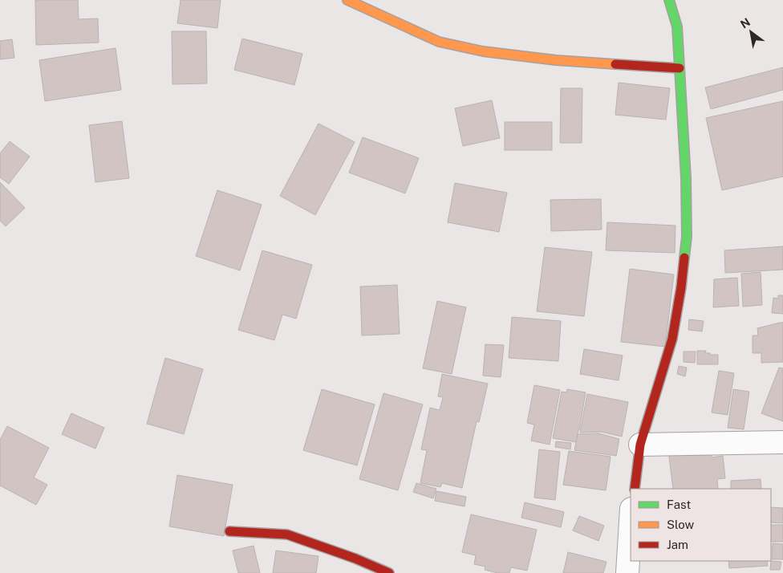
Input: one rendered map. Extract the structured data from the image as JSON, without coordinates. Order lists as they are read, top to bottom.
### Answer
{
  "legend": ["Fast", "Slow", "Jam"],
  "north": "top left"
}
